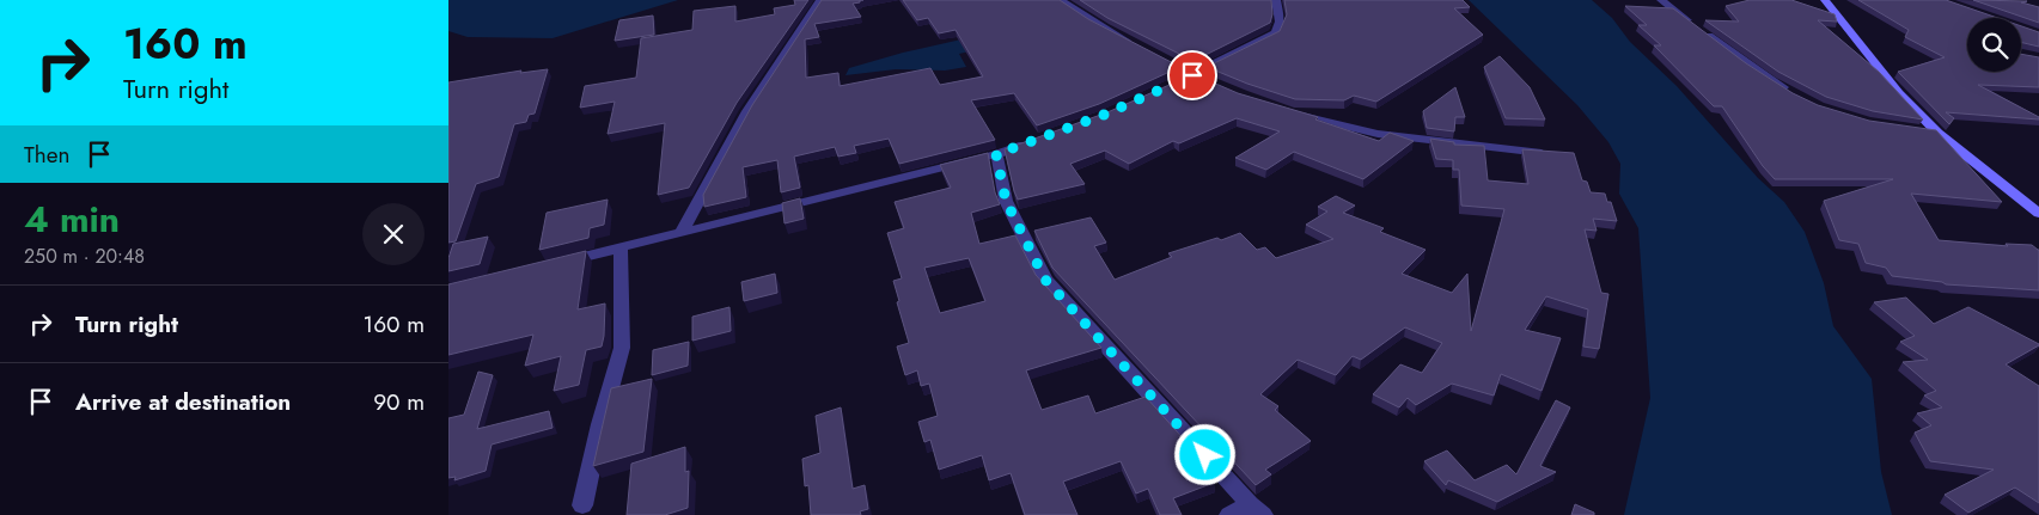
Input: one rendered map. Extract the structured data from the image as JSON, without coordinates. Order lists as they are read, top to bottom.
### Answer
{
  "page": {
    "turn": ["160 m", "Turn right"],
    "then": "Then",
    "heading": ["4 min", "250 m · 20:48"],
    "list": [
      {
        "name": "Turn right",
        "value": "160 m"
      },
      {
        "name": "Arrive at destination",
        "value": "90 m"
      }
    ]
  }
}
